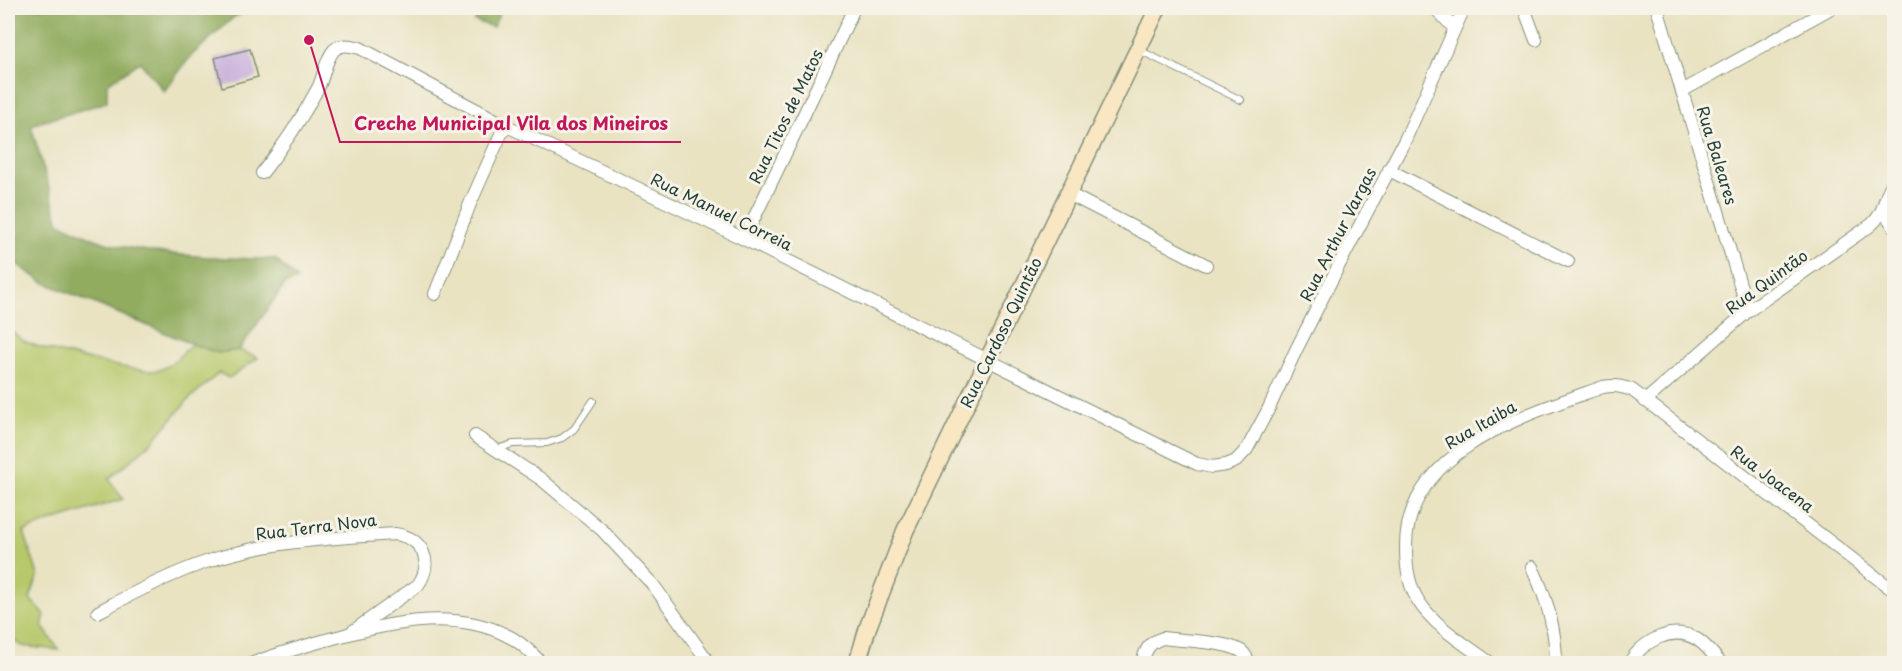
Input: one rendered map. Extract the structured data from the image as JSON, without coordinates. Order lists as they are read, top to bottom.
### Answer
{
  "streets": {
    "street": [
      "Rua Titos de Matos",
      "Rua Baleares",
      "Rua Manuel Correia",
      "Rua Arthur Vargas",
      "Rua Quintão",
      "Rua Cardoso Quintão",
      "Rua Itaiba",
      "Rua Joacena",
      "Rua Terra Nova"
    ]
  },
  "crossings": [
    ["Rua Titos de Matos", "Rua Manuel Correia"],
    ["Rua Baleares", "Rua Quintão"],
    ["Rua Manuel Correia", "Rua Arthur Vargas"],
    ["Rua Manuel Correia", "Rua Cardoso Quintão"],
    ["Rua Quintão", "Rua Joacena"],
    ["Rua Itaiba", "Rua Joacena"]
  ],
  "places": ["Creche Municipal Vila dos Mineiros"]
}
